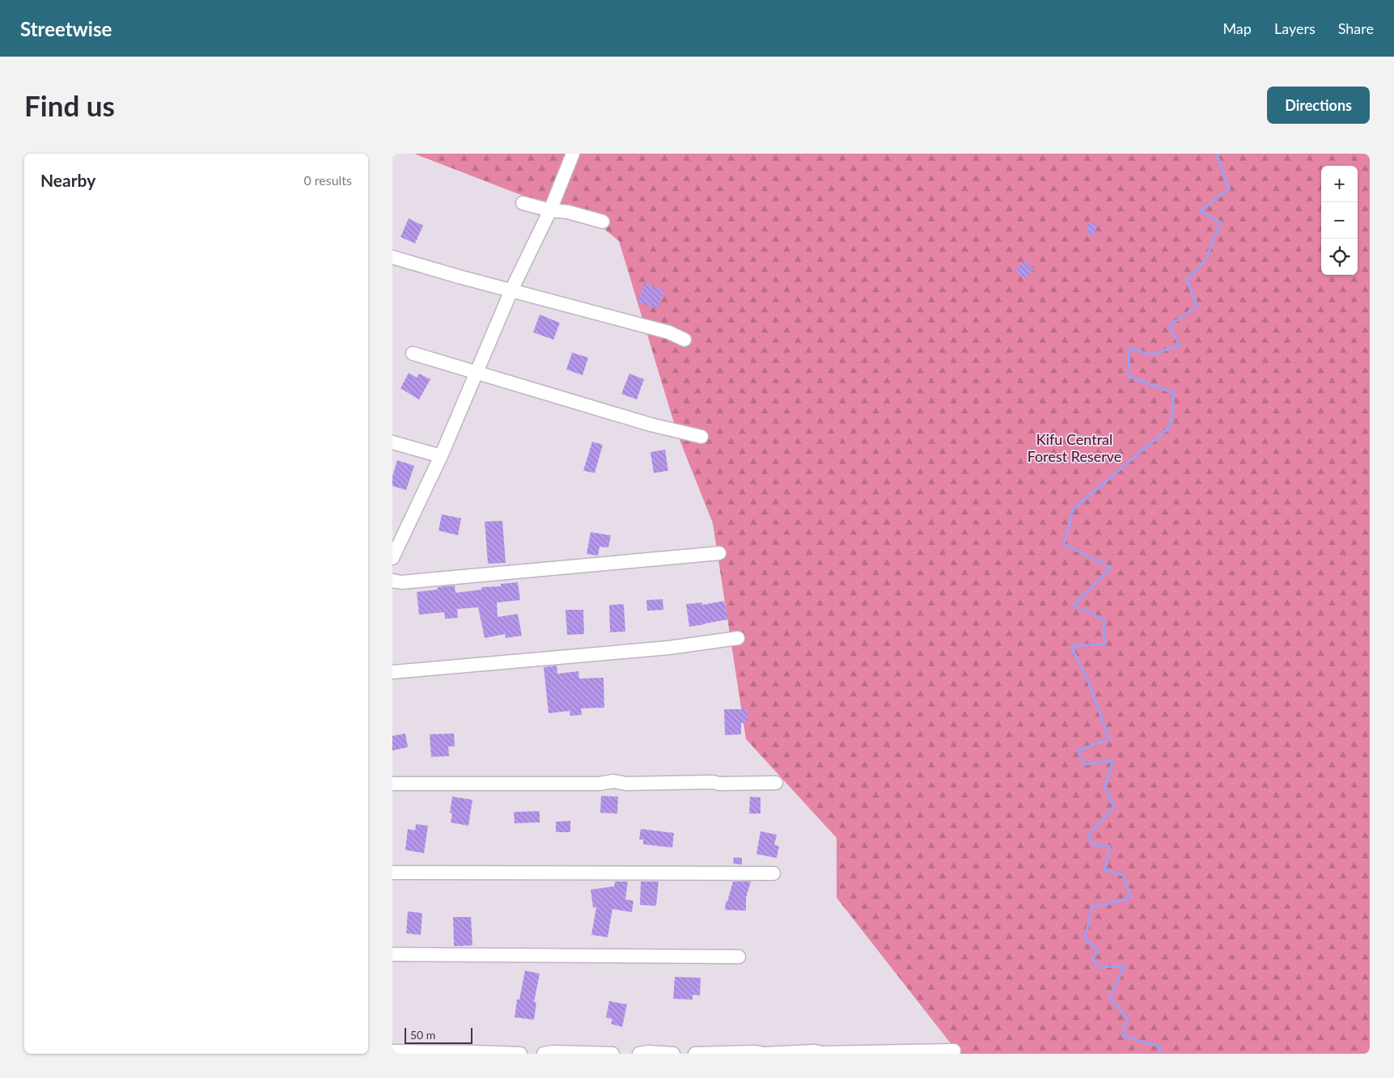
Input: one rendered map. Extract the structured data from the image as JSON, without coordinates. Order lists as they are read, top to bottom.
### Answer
{
  "parks": ["Kifu Central Forest Reserve"],
  "scale_bar": "50 m",
  "page": {
    "header": "Streetwise",
    "nav": ["Map", "Layers", "Share"],
    "buttons": "Directions",
    "title": "Find us",
    "heading": ["Nearby", "0 results"],
    "map_buttons": ["+", "−"],
    "scale": "50 m"
  }
}
